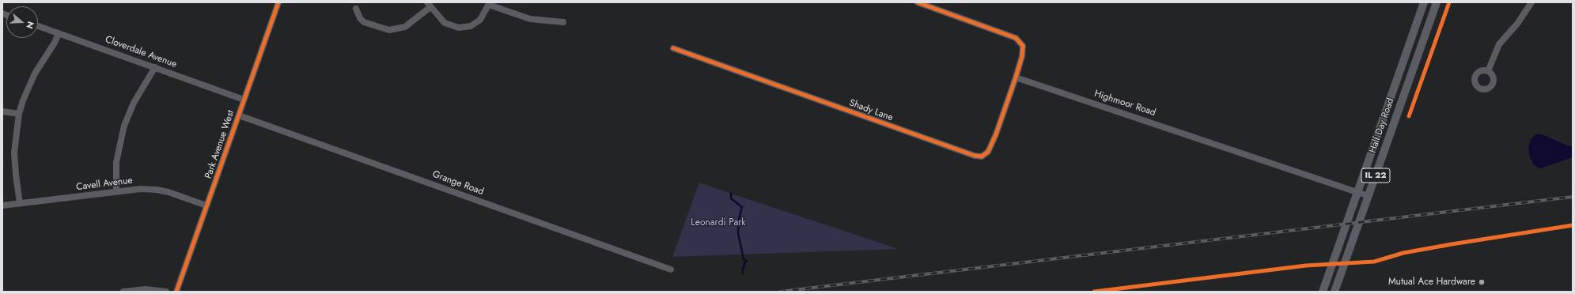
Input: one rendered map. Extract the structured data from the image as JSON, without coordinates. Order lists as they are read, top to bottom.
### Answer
{
  "streets": {
    "main road": ["Half Day Road", "IL 22"],
    "street": [
      "Cloverdale Avenue",
      "Highmoor Road",
      "Shady Lane",
      "Park Avenue West",
      "Grange Road",
      "Cavell Avenue"
    ]
  },
  "crossings": [
    ["Cloverdale Avenue", "Park Avenue West"],
    ["Highmoor Road", "Shady Lane"],
    ["Highmoor Road", "Half Day Road"],
    ["Park Avenue West", "Grange Road"],
    ["Park Avenue West", "Cavell Avenue"]
  ],
  "parks": ["Leonardi Park"],
  "places": ["Mutual Ace Hardware"],
  "north": "right"
}
